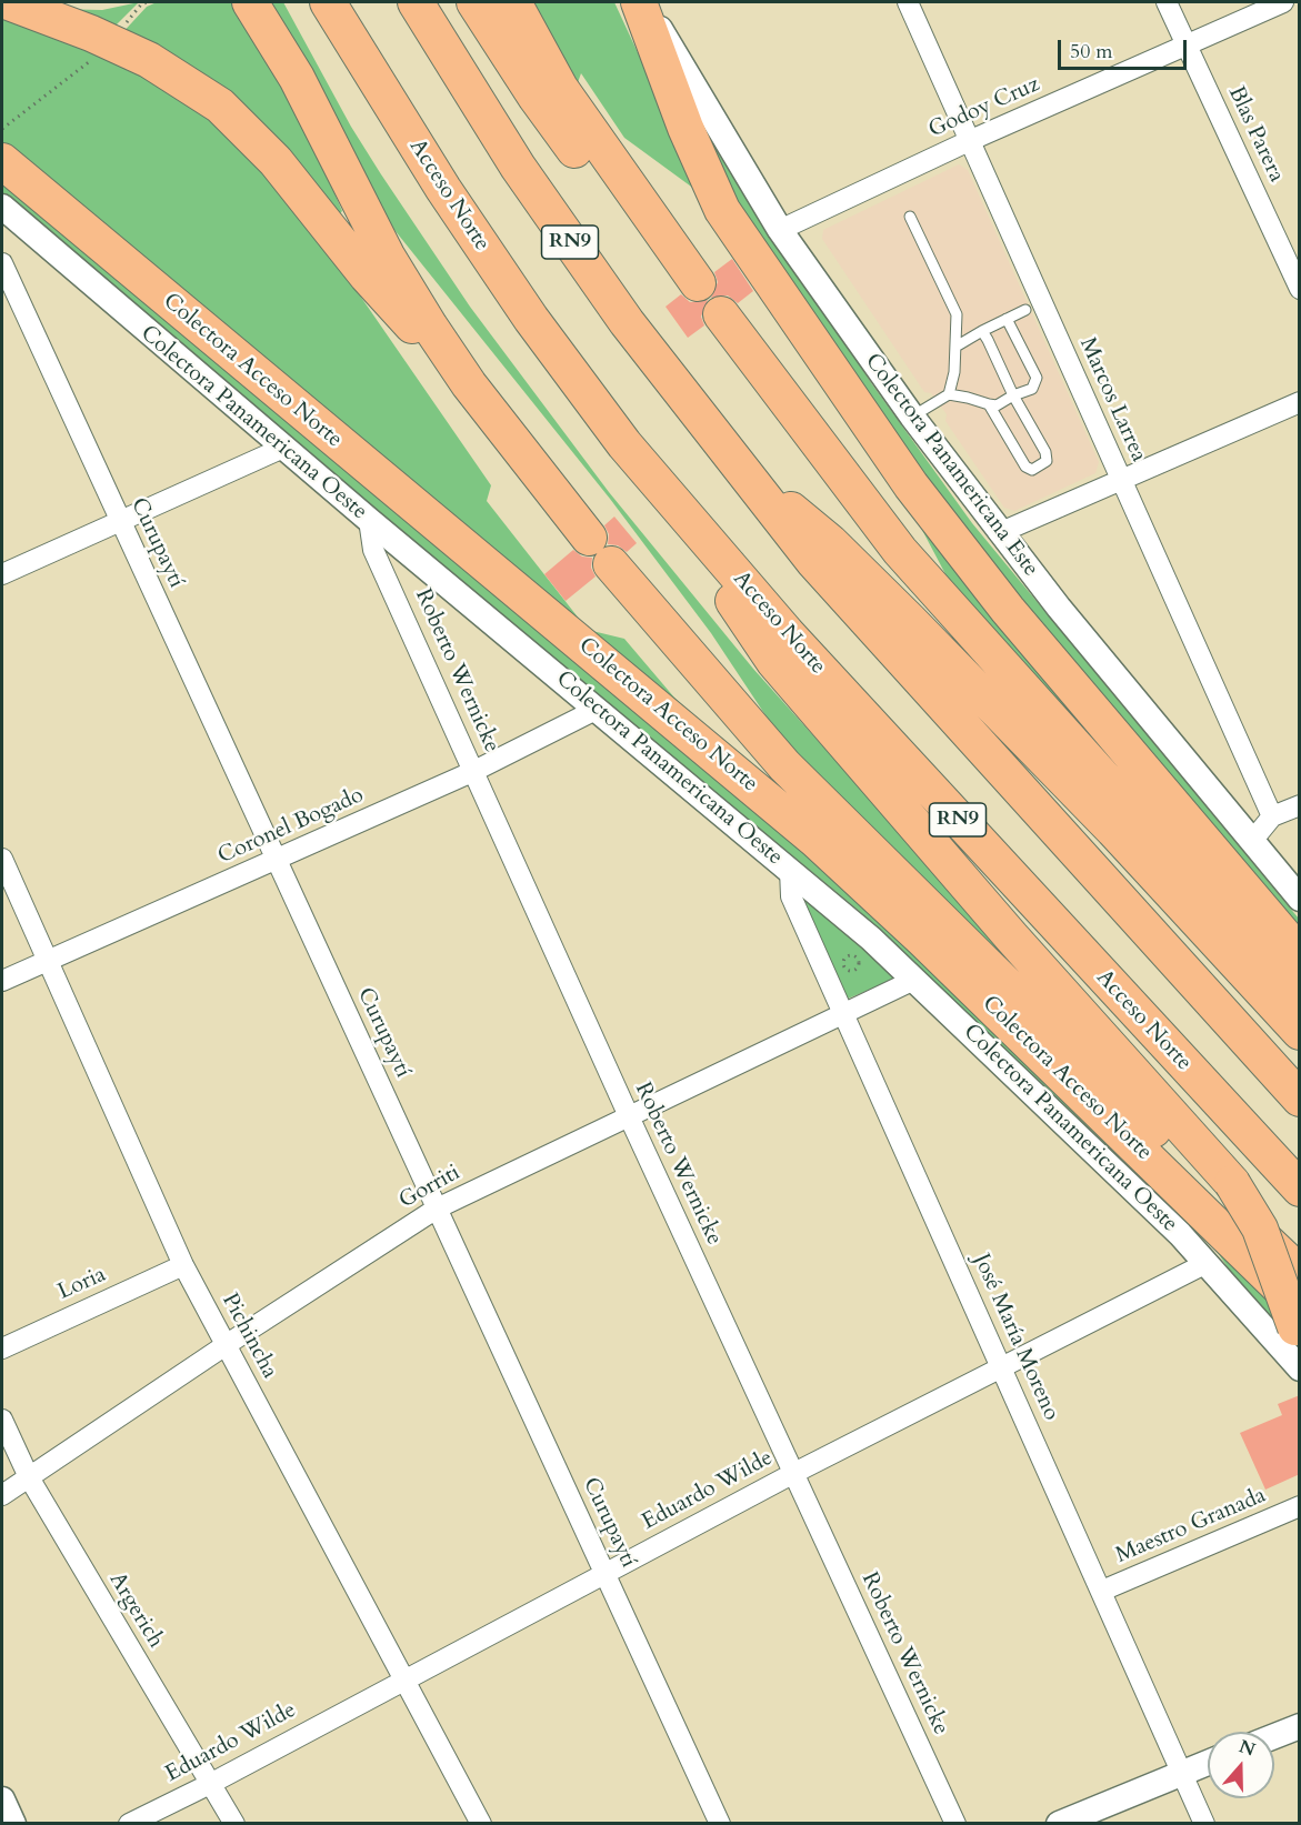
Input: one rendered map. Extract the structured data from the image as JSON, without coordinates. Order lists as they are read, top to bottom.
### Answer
{
  "streets": {
    "highway": ["Acceso Norte", "RN9", "Colectora Acceso Norte"],
    "street": [
      "Godoy Cruz",
      "Blas Parera",
      "Marcos Larrea",
      "Colectora Panamericana Oeste",
      "Colectora Panamericana Este",
      "Curupaytí",
      "Roberto Wernicke",
      "Coronel Bogado",
      "Gorriti",
      "Loria",
      "Pichincha",
      "José María Moreno",
      "Eduardo Wilde",
      "Maestro Granada",
      "Argerich"
    ]
  },
  "crossings": [
    ["Godoy Cruz", "Blas Parera"],
    ["Godoy Cruz", "Marcos Larrea"],
    ["Godoy Cruz", "Colectora Panamericana Este"],
    ["Colectora Panamericana Oeste", "Roberto Wernicke"],
    ["Colectora Panamericana Oeste", "Coronel Bogado"],
    ["Colectora Panamericana Oeste", "Gorriti"],
    ["Colectora Panamericana Oeste", "José María Moreno"],
    ["Colectora Panamericana Oeste", "Eduardo Wilde"],
    ["Curupaytí", "Coronel Bogado"],
    ["Curupaytí", "Gorriti"],
    ["Curupaytí", "Eduardo Wilde"],
    ["Roberto Wernicke", "Coronel Bogado"],
    ["Roberto Wernicke", "Gorriti"],
    ["Roberto Wernicke", "Eduardo Wilde"],
    ["Coronel Bogado", "Pichincha"],
    ["Gorriti", "Pichincha"],
    ["Gorriti", "José María Moreno"],
    ["Gorriti", "Argerich"],
    ["Loria", "Pichincha"],
    ["Pichincha", "Eduardo Wilde"],
    ["José María Moreno", "Eduardo Wilde"],
    ["José María Moreno", "Maestro Granada"],
    ["Eduardo Wilde", "Argerich"]
  ],
  "scale_bar": "50 m",
  "north": "top"
}
